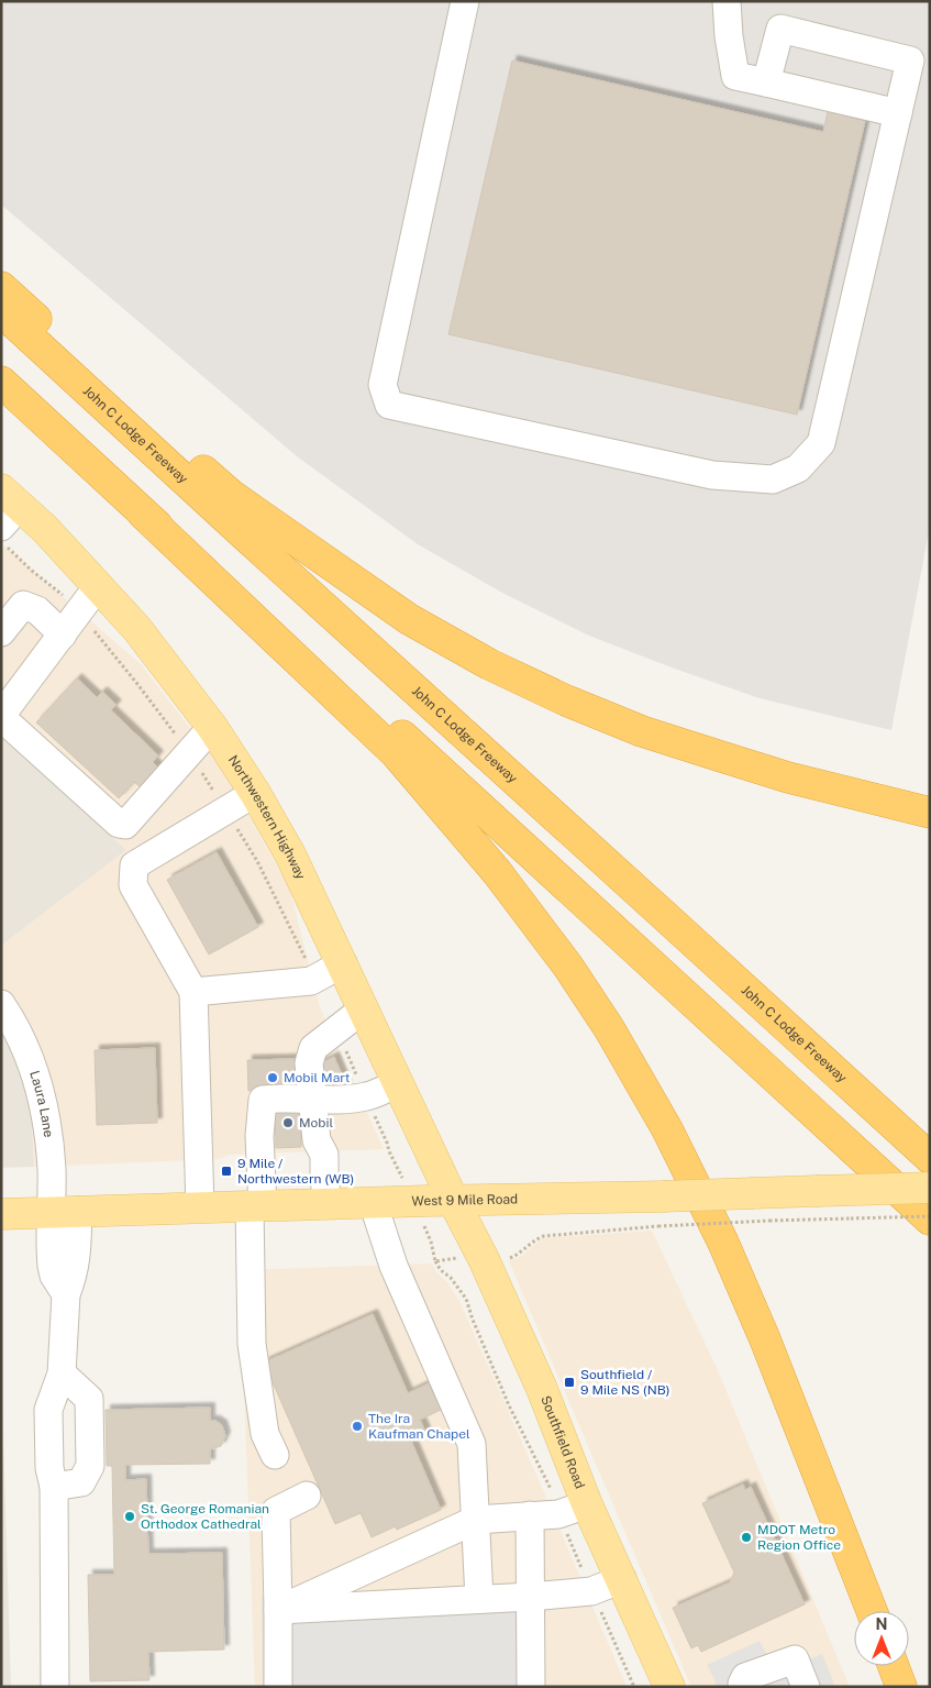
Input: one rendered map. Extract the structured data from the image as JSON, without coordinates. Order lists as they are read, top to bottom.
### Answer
{
  "streets": {
    "highway": ["John C Lodge Freeway"],
    "main road": ["Northwestern Highway", "West 9 Mile Road", "Southfield Road"],
    "street": ["Laura Lane"]
  },
  "crossings": [
    ["Northwestern Highway", "West 9 Mile Road"],
    ["Northwestern Highway", "Southfield Road"],
    ["Laura Lane", "West 9 Mile Road"],
    ["West 9 Mile Road", "Southfield Road"]
  ],
  "places": {
    "other": [
      "Mobil Mart",
      "Mobil",
      "The Ira Kaufman Chapel",
      "St. George Romanian Orthodox Cathedral",
      "MDOT Metro Region Office"
    ],
    "transit": ["9 Mile / Northwestern (WB)", "Southfield / 9 Mile NS (NB)"]
  },
  "north": "top"
}
